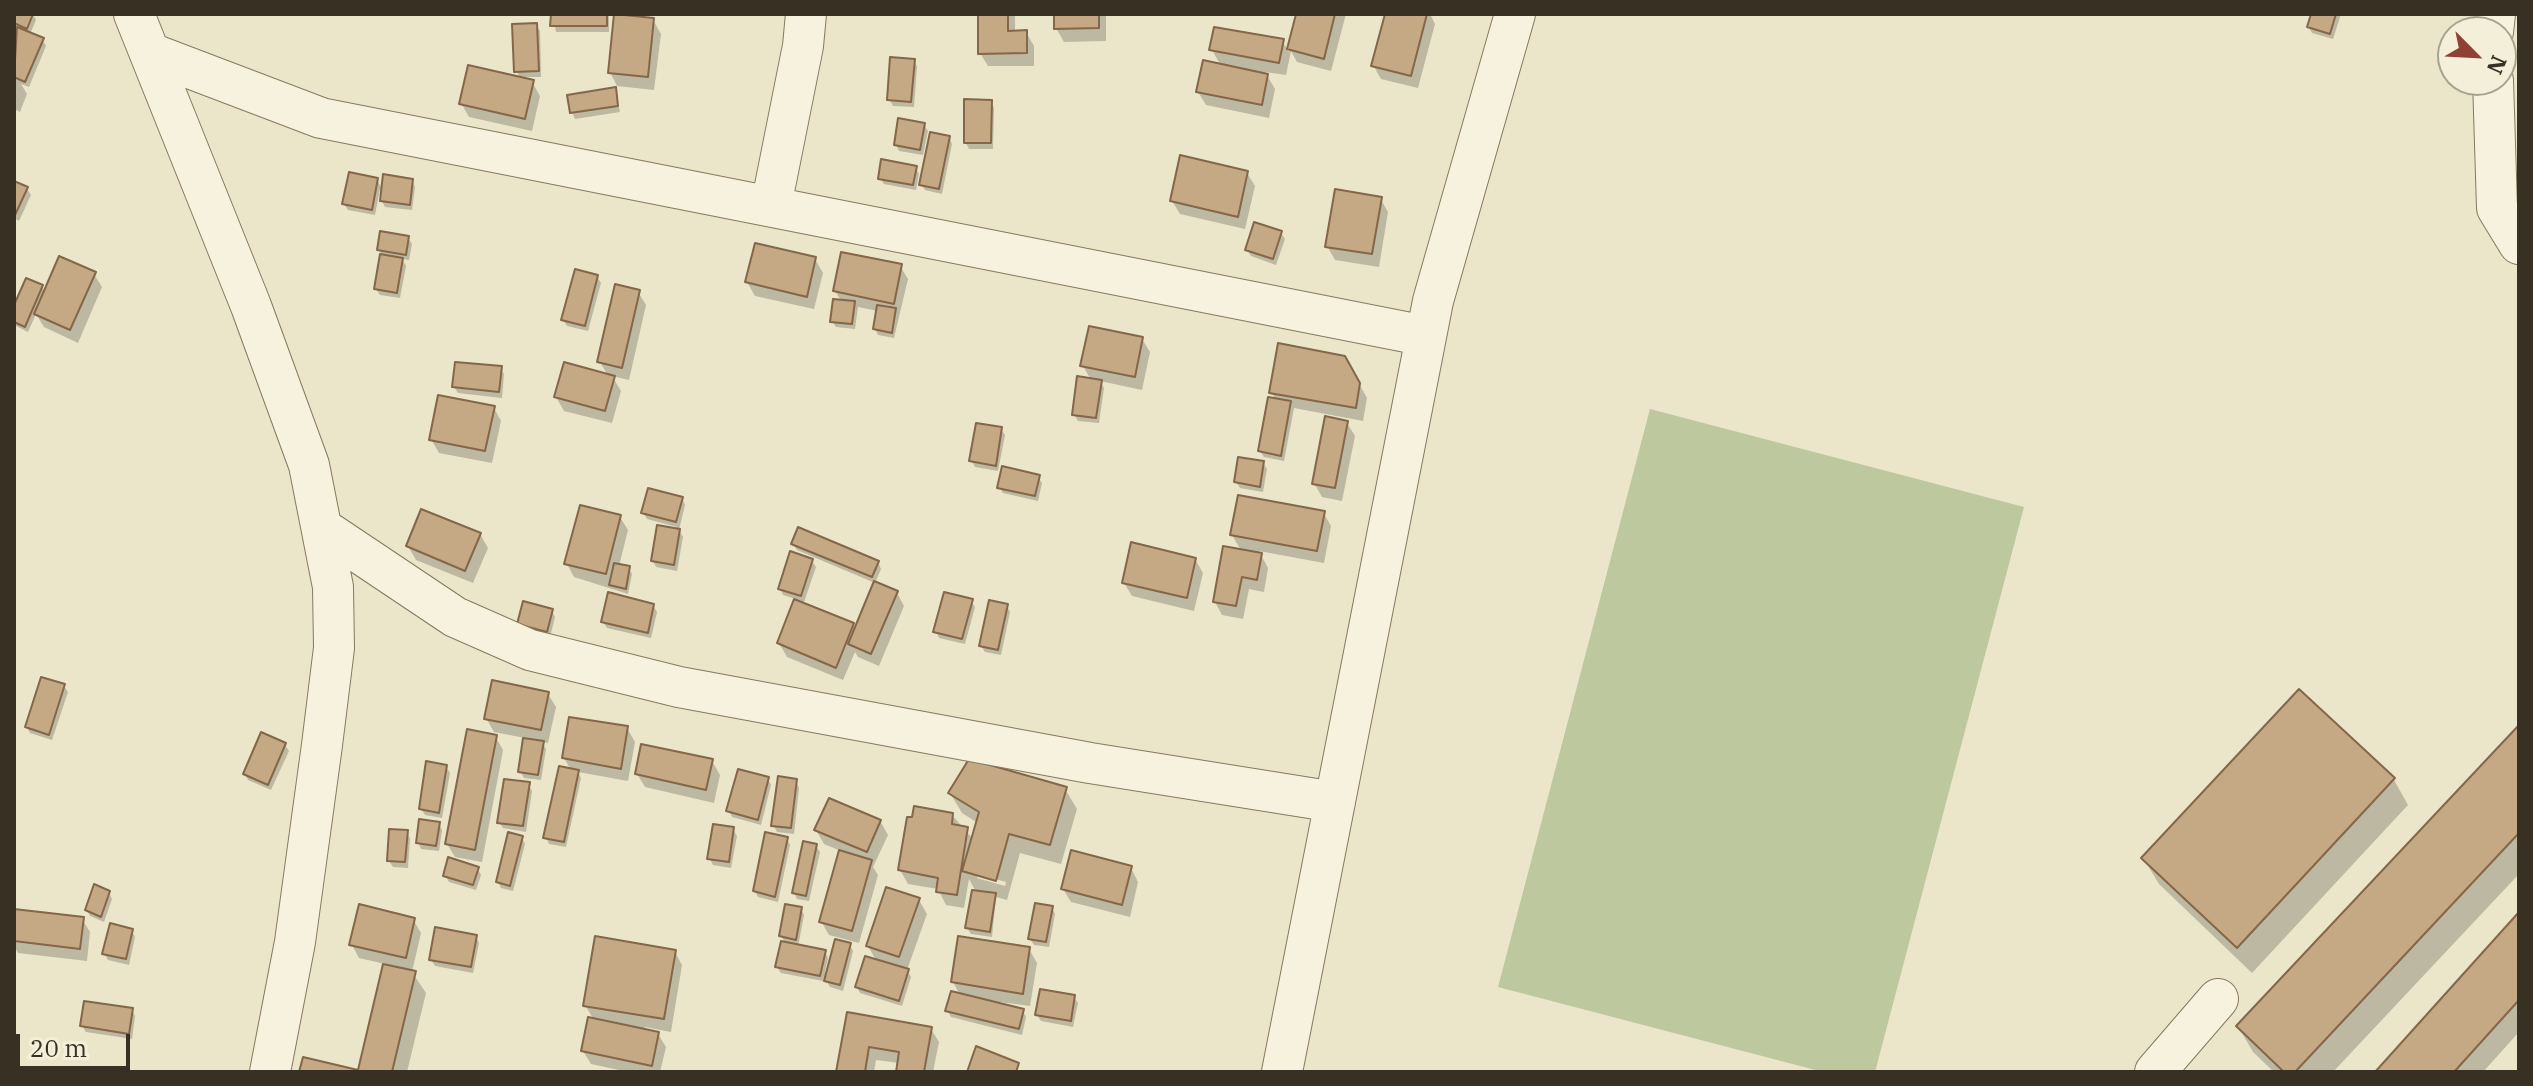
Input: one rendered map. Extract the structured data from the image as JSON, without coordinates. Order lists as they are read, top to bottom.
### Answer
{
  "scale_bar": "20 m",
  "north": "bottom right"
}
